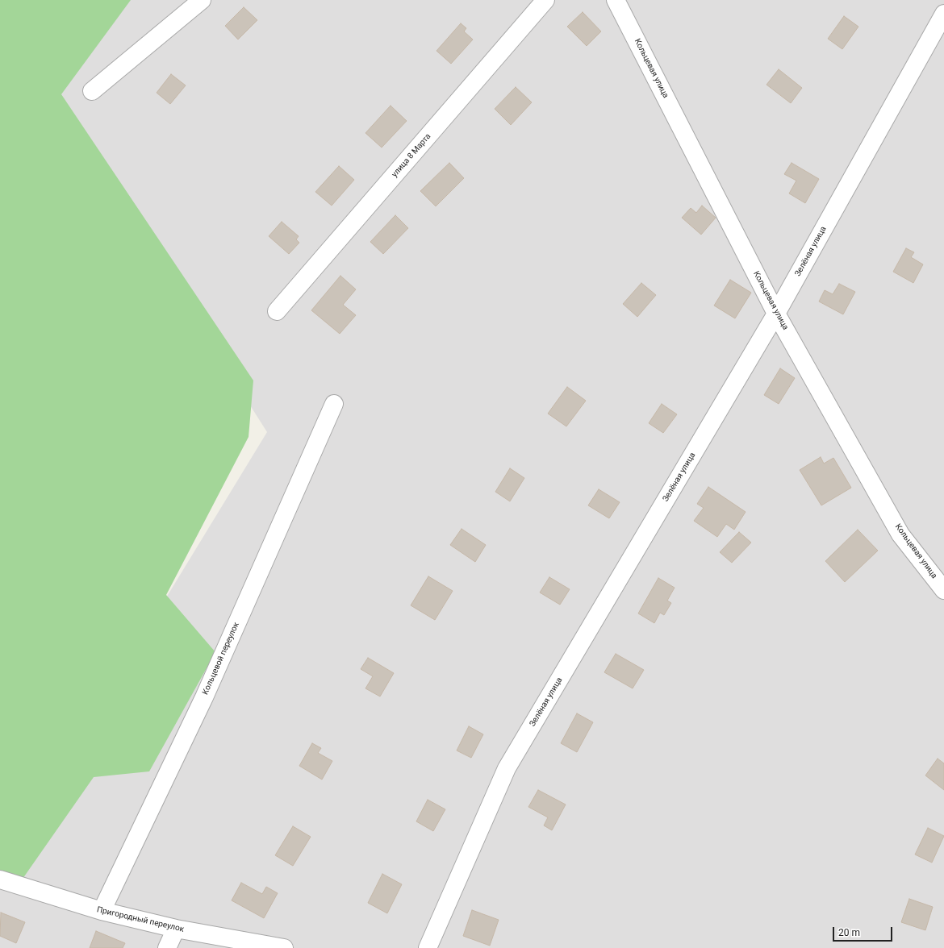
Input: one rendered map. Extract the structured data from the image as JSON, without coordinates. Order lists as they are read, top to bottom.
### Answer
{
  "streets": {
    "street": [
      "Кольцевая улица",
      "улица 8 Марта",
      "Зелёная улица",
      "Кольцевой переулок",
      "Пригородный переулок"
    ]
  },
  "crossings": [
    ["Кольцевая улица", "Зелёная улица"],
    ["Кольцевой переулок", "Пригородный переулок"]
  ],
  "scale_bar": "20 m"
}
